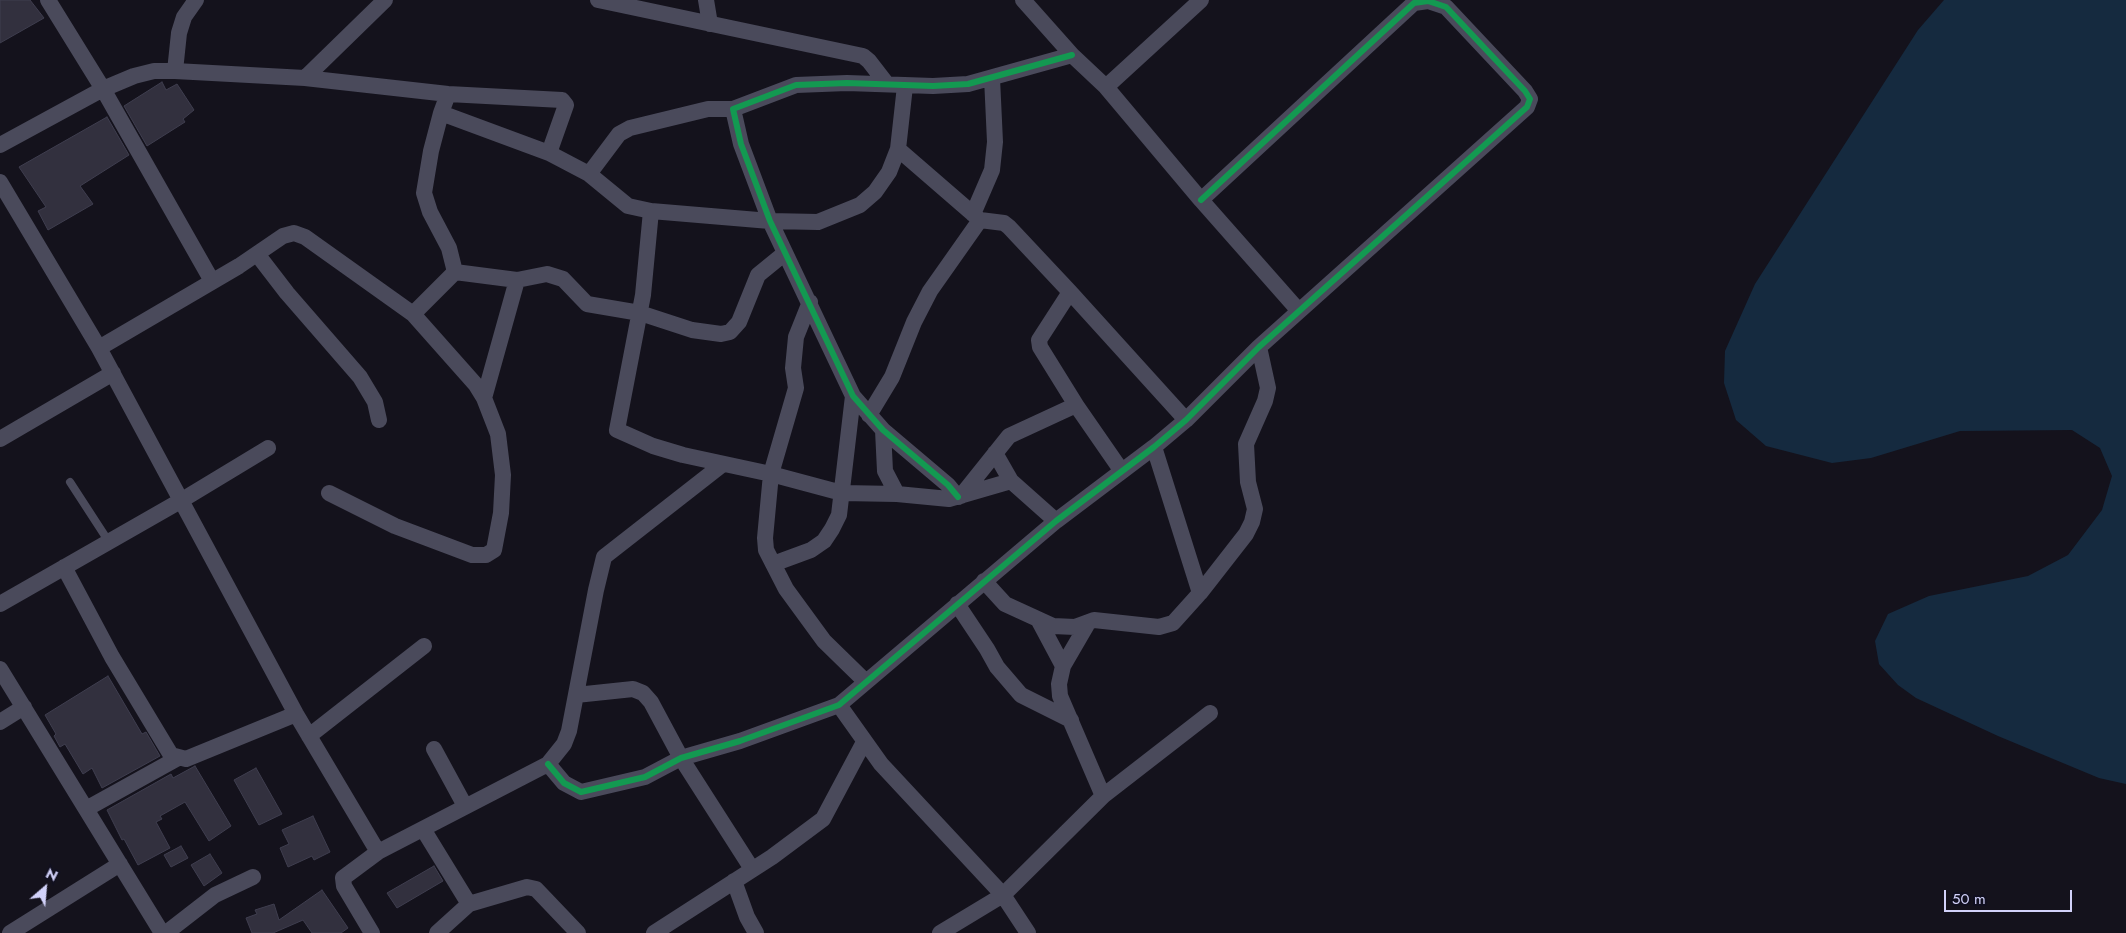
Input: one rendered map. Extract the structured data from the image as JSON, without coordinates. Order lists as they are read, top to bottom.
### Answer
{
  "scale_bar": "50 m",
  "north": "top right"
}
